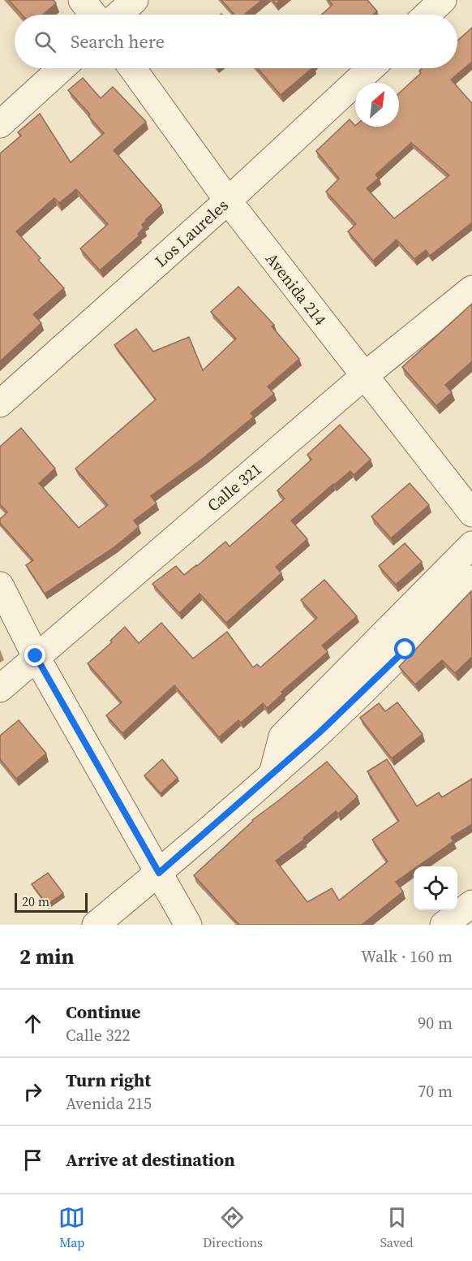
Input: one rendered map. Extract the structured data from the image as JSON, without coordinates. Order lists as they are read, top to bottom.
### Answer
{
  "streets": {
    "street": ["Los Laureles", "Avenida 214", "Calle 321"]
  },
  "crossings": [
    ["Los Laureles", "Avenida 214"],
    ["Avenida 214", "Calle 321"]
  ],
  "scale_bar": "20 m",
  "north": "top right",
  "page": {
    "search": "Search here",
    "scale": "20 m",
    "heading": ["2 min", "Walk · 160 m"],
    "list": [
      ["Continue", "Calle 322", "90 m"],
      ["Turn right", "Avenida 215", "70 m"],
      "Arrive at destination"
    ],
    "nav": ["Map", "Directions", "Saved"]
  }
}
